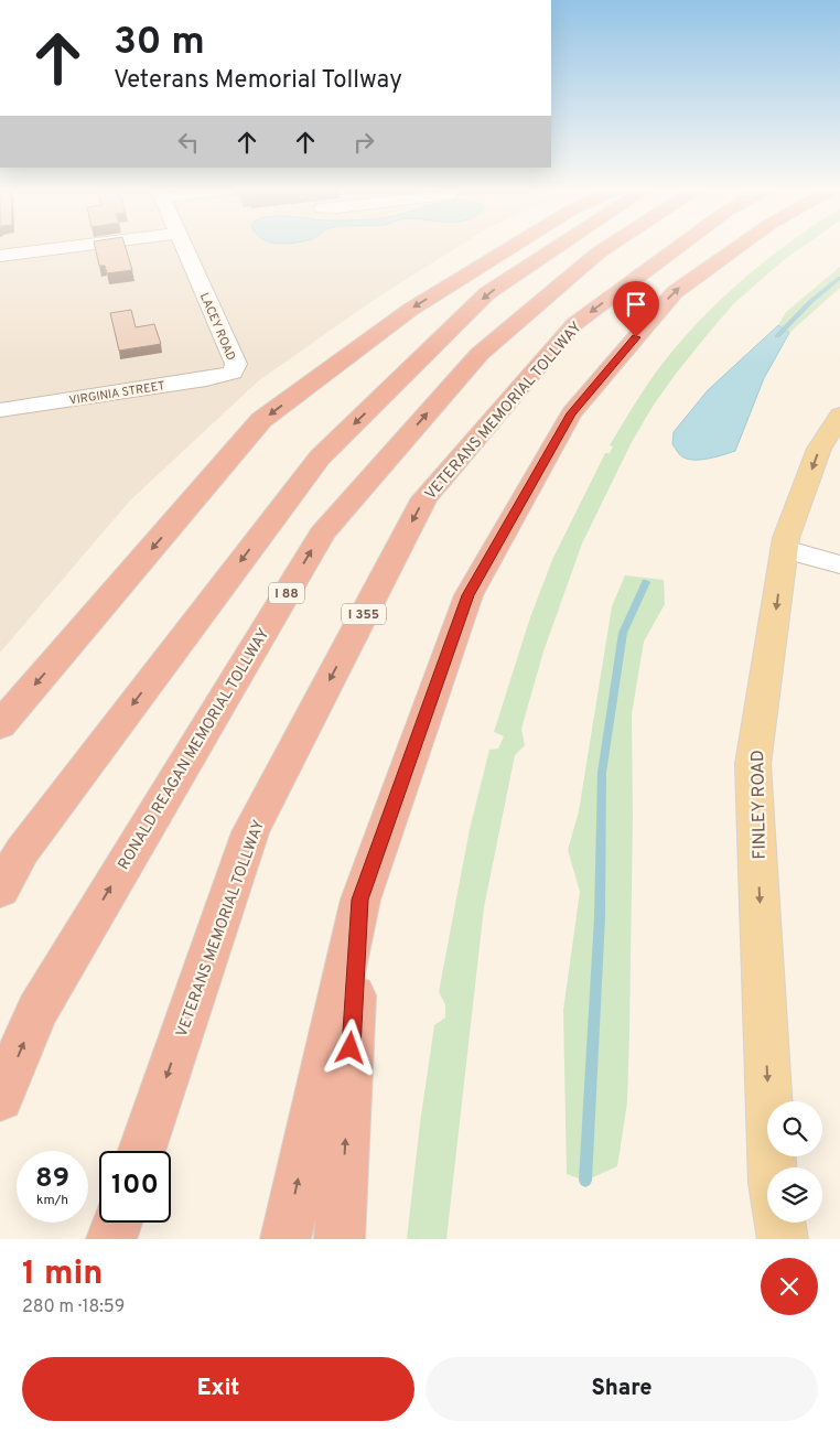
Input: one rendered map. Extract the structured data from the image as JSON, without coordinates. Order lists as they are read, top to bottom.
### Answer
{
  "streets": {
    "highway": [
      "VETERANS MEMORIAL TOLLWAY",
      "I 88",
      "I 355",
      "RONALD REAGAN MEMORIAL TOLLWAY"
    ],
    "main road": ["FINLEY ROAD"],
    "street": ["LACEY ROAD", "VIRGINIA STREET"]
  },
  "crossings": [
    ["LACEY ROAD", "VIRGINIA STREET"]
  ],
  "one_way": ["FINLEY ROAD"],
  "page": {
    "turn": ["30 m", "Veterans Memorial Tollway"],
    "speed": "89 km/h",
    "limit": "100",
    "heading": ["1 min", "280 m · 18:59"],
    "buttons": ["Exit", "Share"]
  }
}
